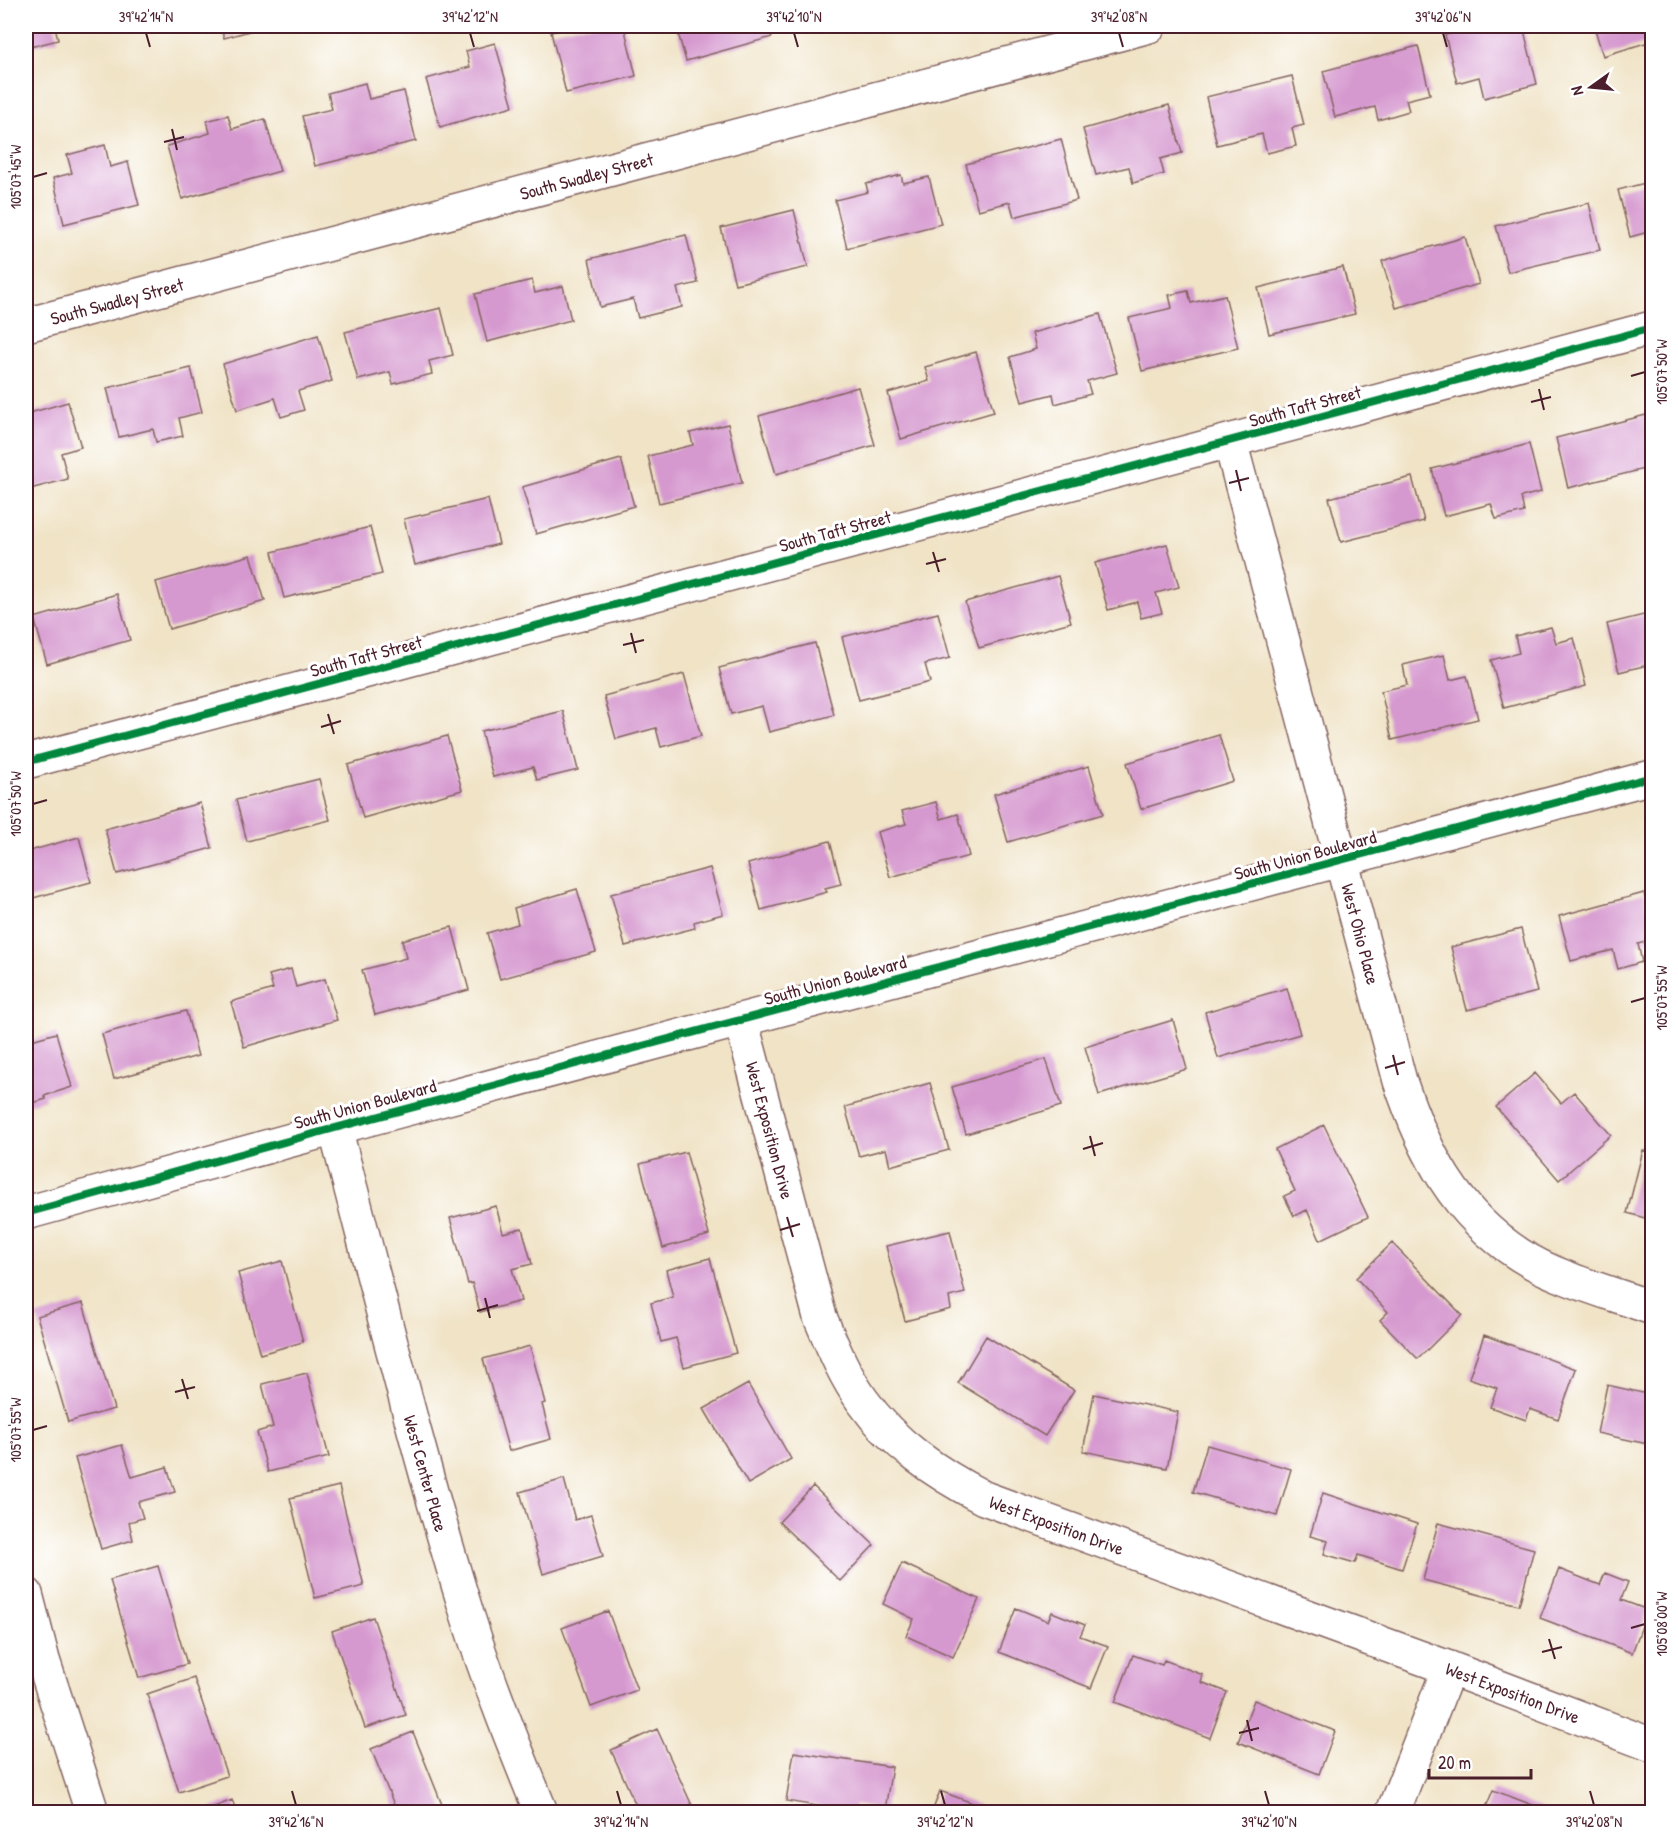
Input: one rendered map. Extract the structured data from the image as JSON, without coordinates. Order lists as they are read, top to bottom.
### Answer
{
  "streets": {
    "street": [
      "South Swadley Street",
      "South Taft Street",
      "South Union Boulevard",
      "West Ohio Place",
      "West Exposition Drive",
      "West Center Place"
    ]
  },
  "crossings": [
    ["South Taft Street", "West Ohio Place"],
    ["South Union Boulevard", "West Ohio Place"],
    ["South Union Boulevard", "West Exposition Drive"],
    ["South Union Boulevard", "West Center Place"]
  ],
  "scale_bar": "20 m",
  "north": "left",
  "coordinates": [
    "39°42'14\"N",
    "39°42'12\"N",
    "39°42'10\"N",
    "39°42'08\"N",
    "39°42'06\"N",
    "105°07'45\"W",
    "105°07'50\"W",
    "105°07'55\"W",
    "105°08'00\"W",
    "39°42'16\"N"
  ]
}
